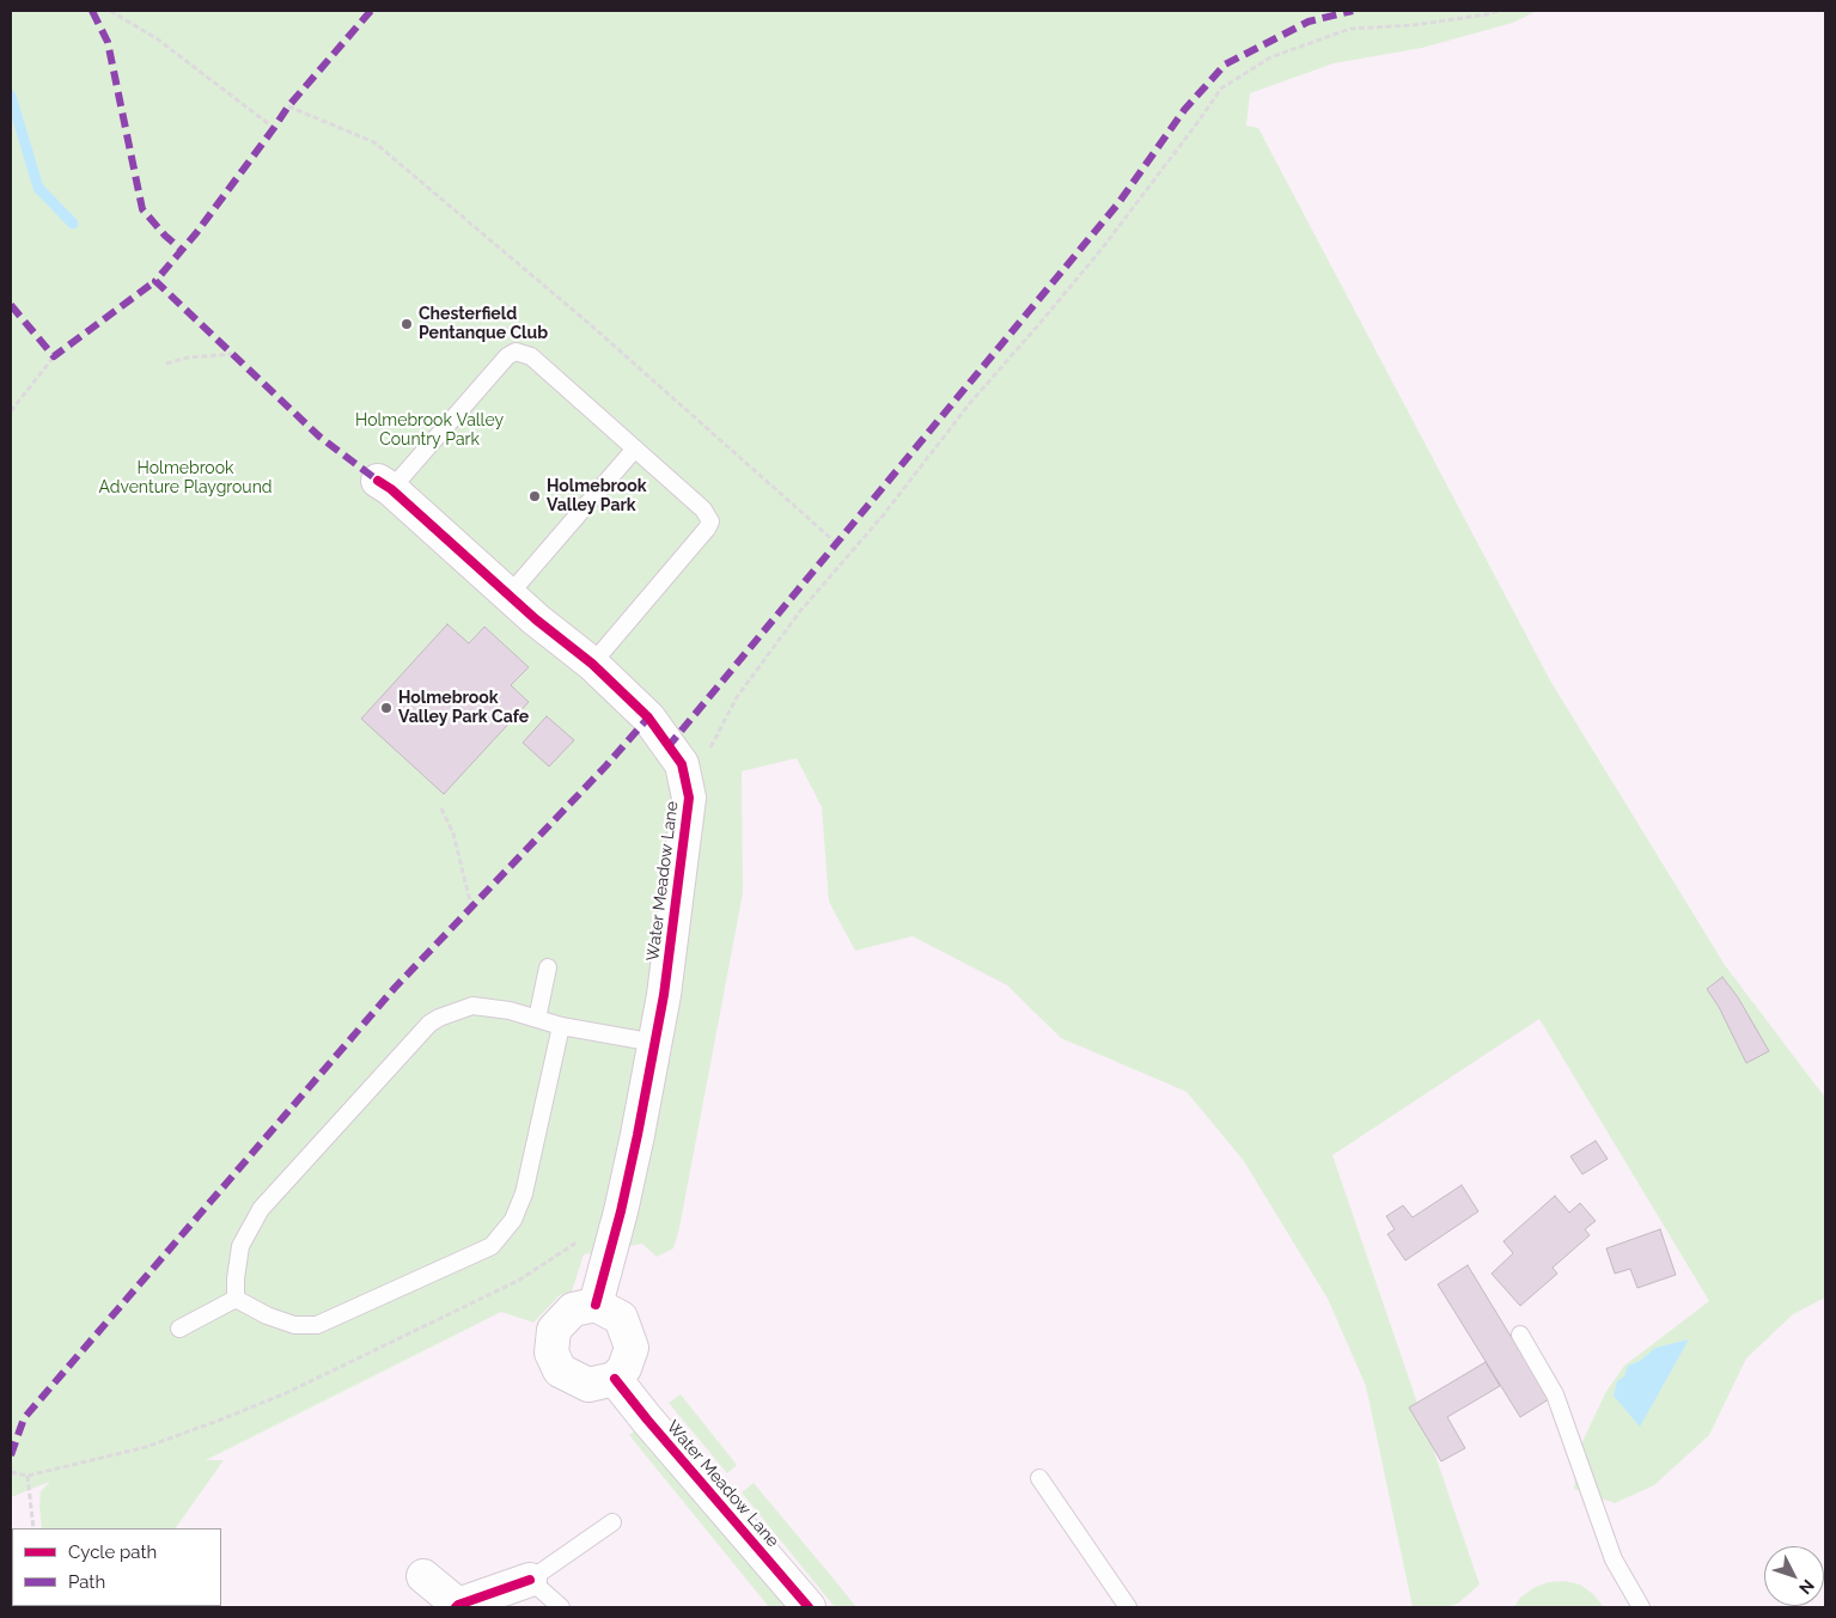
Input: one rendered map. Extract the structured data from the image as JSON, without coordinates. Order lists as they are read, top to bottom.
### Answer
{
  "streets": {
    "street": ["Water Meadow Lane"]
  },
  "parks": ["Holmebrook Valley Country Park", "Holmebrook Adventure Playground"],
  "places": ["Chesterfield Pentanque Club", "Holmebrook Valley Park", "Holmebrook Valley Park Cafe"],
  "legend": ["Cycle path", "Path"],
  "north": "bottom right"
}
